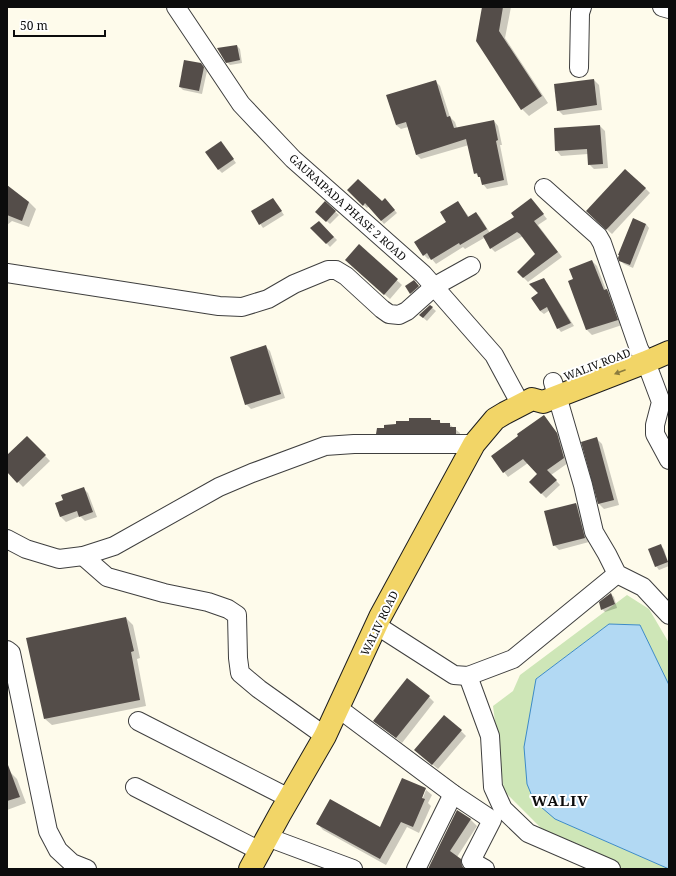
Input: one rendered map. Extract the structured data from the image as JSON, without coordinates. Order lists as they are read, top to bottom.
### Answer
{
  "streets": {
    "main road": ["WALIV ROAD"],
    "street": ["GAURAIPADA PHASE 2 ROAD"]
  },
  "crossings": [
    ["GAURAIPADA PHASE 2 ROAD", "WALIV ROAD"]
  ],
  "districts": ["WALIV"],
  "scale_bar": "50 m"
}
